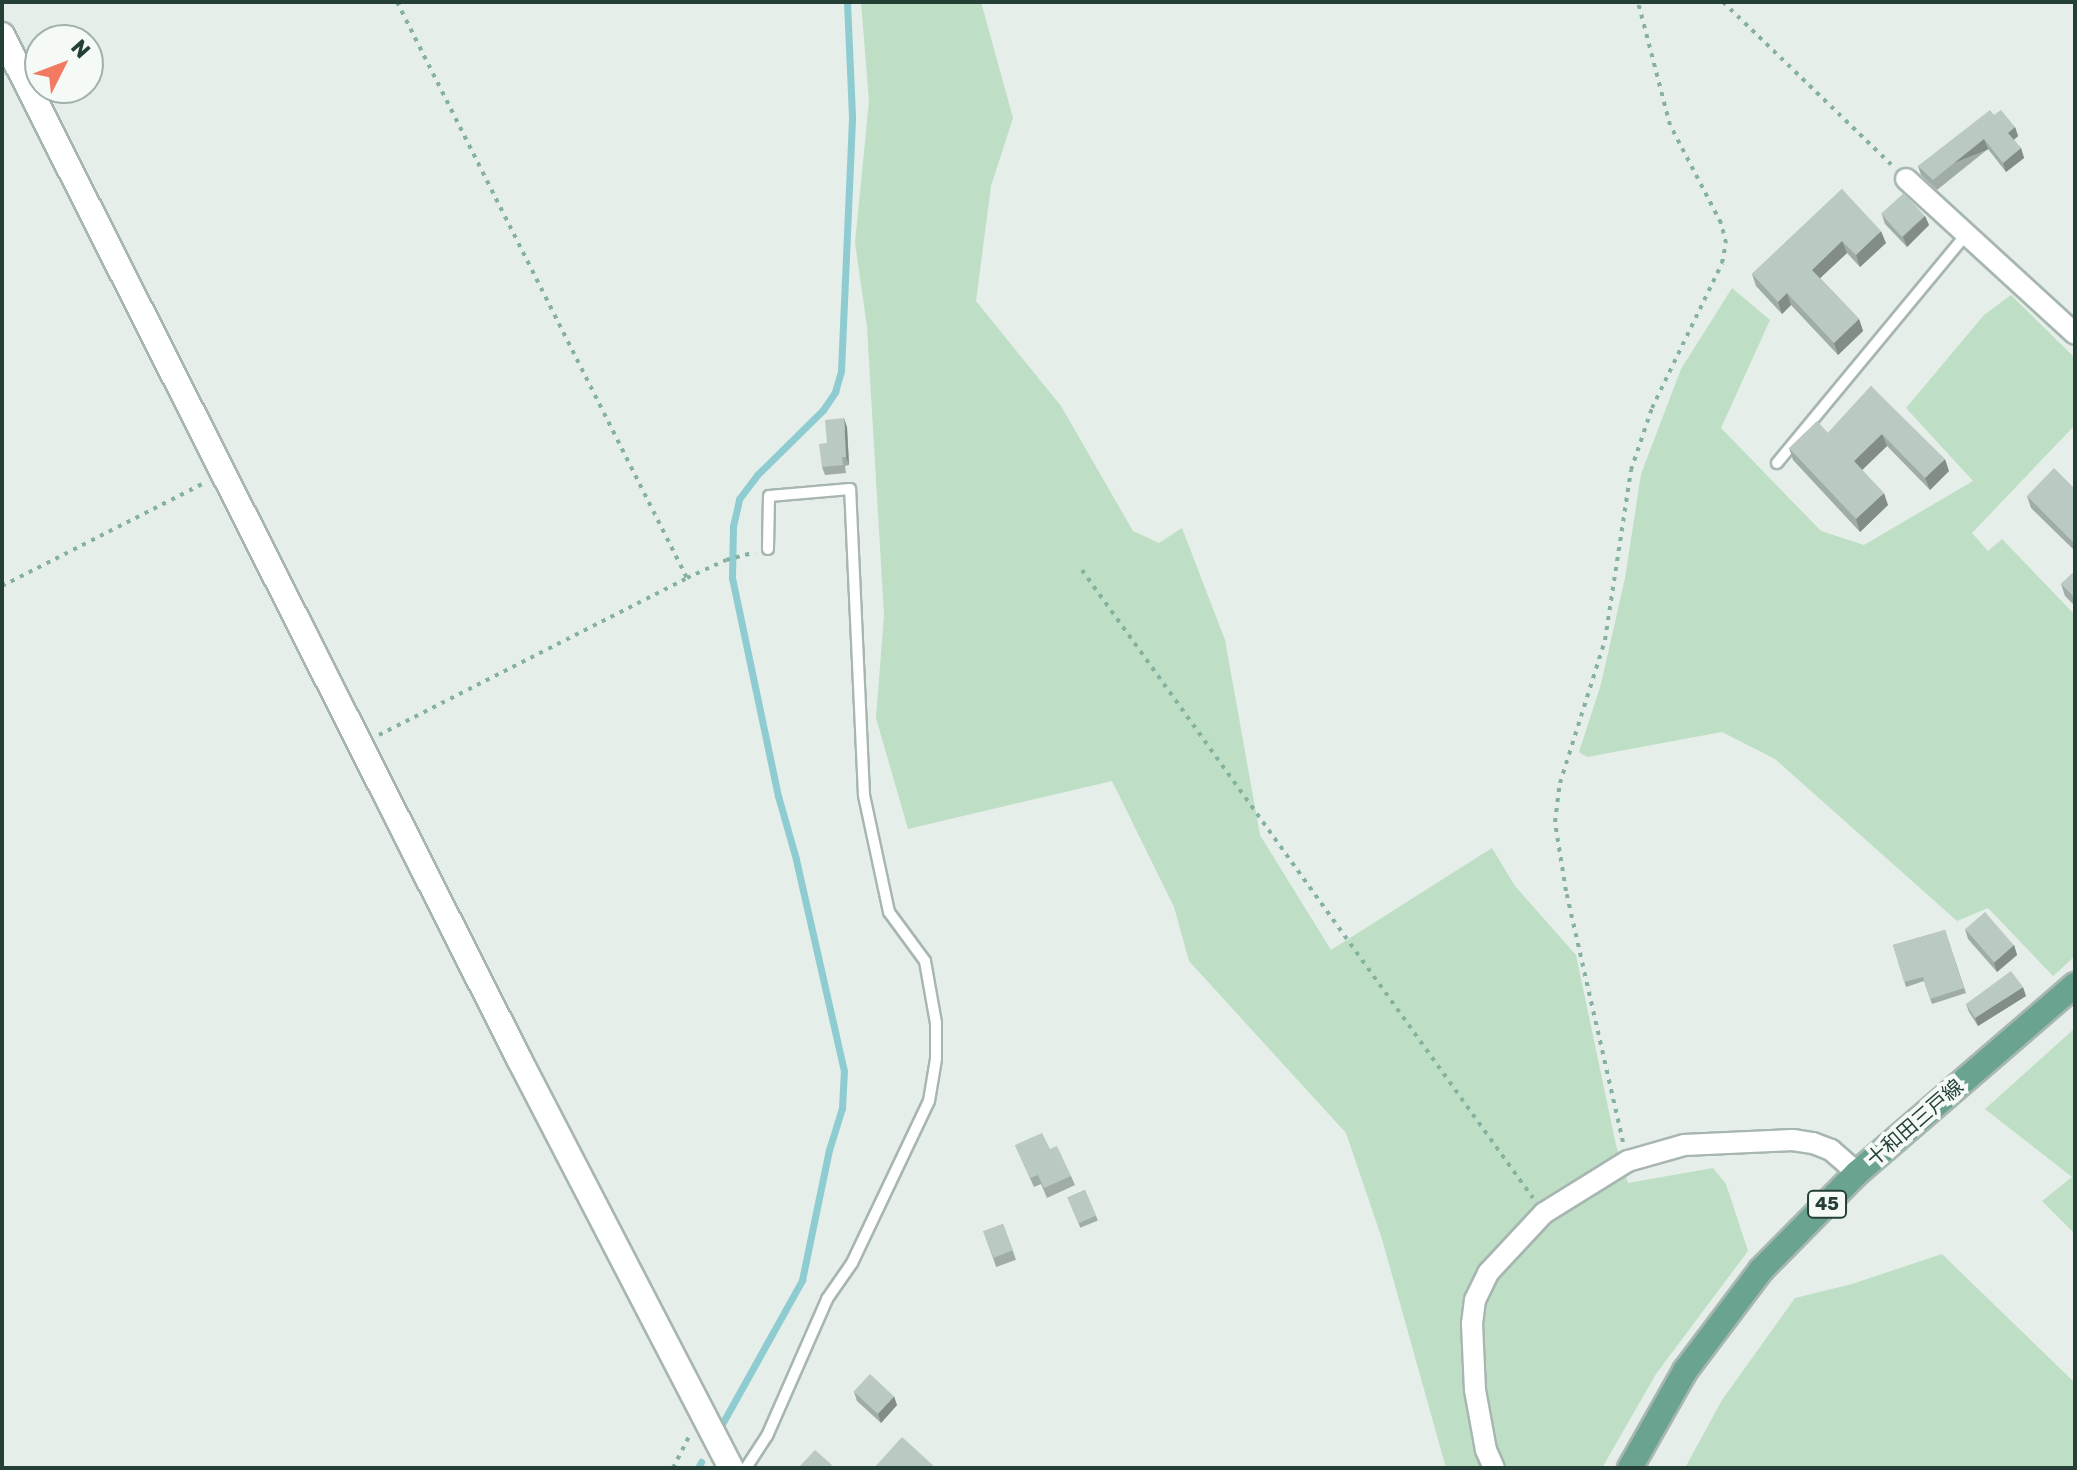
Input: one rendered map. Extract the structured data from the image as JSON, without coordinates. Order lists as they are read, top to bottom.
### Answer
{
  "streets": {
    "main road": ["十和田三戸線", "45"]
  },
  "north": "top right"
}
